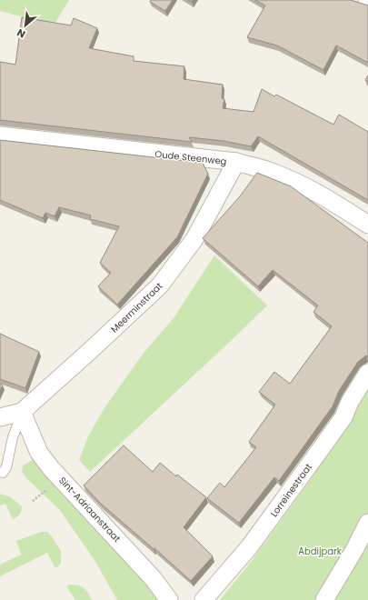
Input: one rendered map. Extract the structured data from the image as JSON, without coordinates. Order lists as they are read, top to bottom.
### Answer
{
  "streets": {
    "street": [
      "Oude Steenweg",
      "Meerminstraat",
      "Lorreinestraat",
      "Sint-Adriaanstraat"
    ]
  },
  "crossings": [
    ["Oude Steenweg", "Meerminstraat"],
    ["Meerminstraat", "Sint-Adriaanstraat"]
  ],
  "parks": ["Abdijpark"],
  "north": "bottom left"
}
